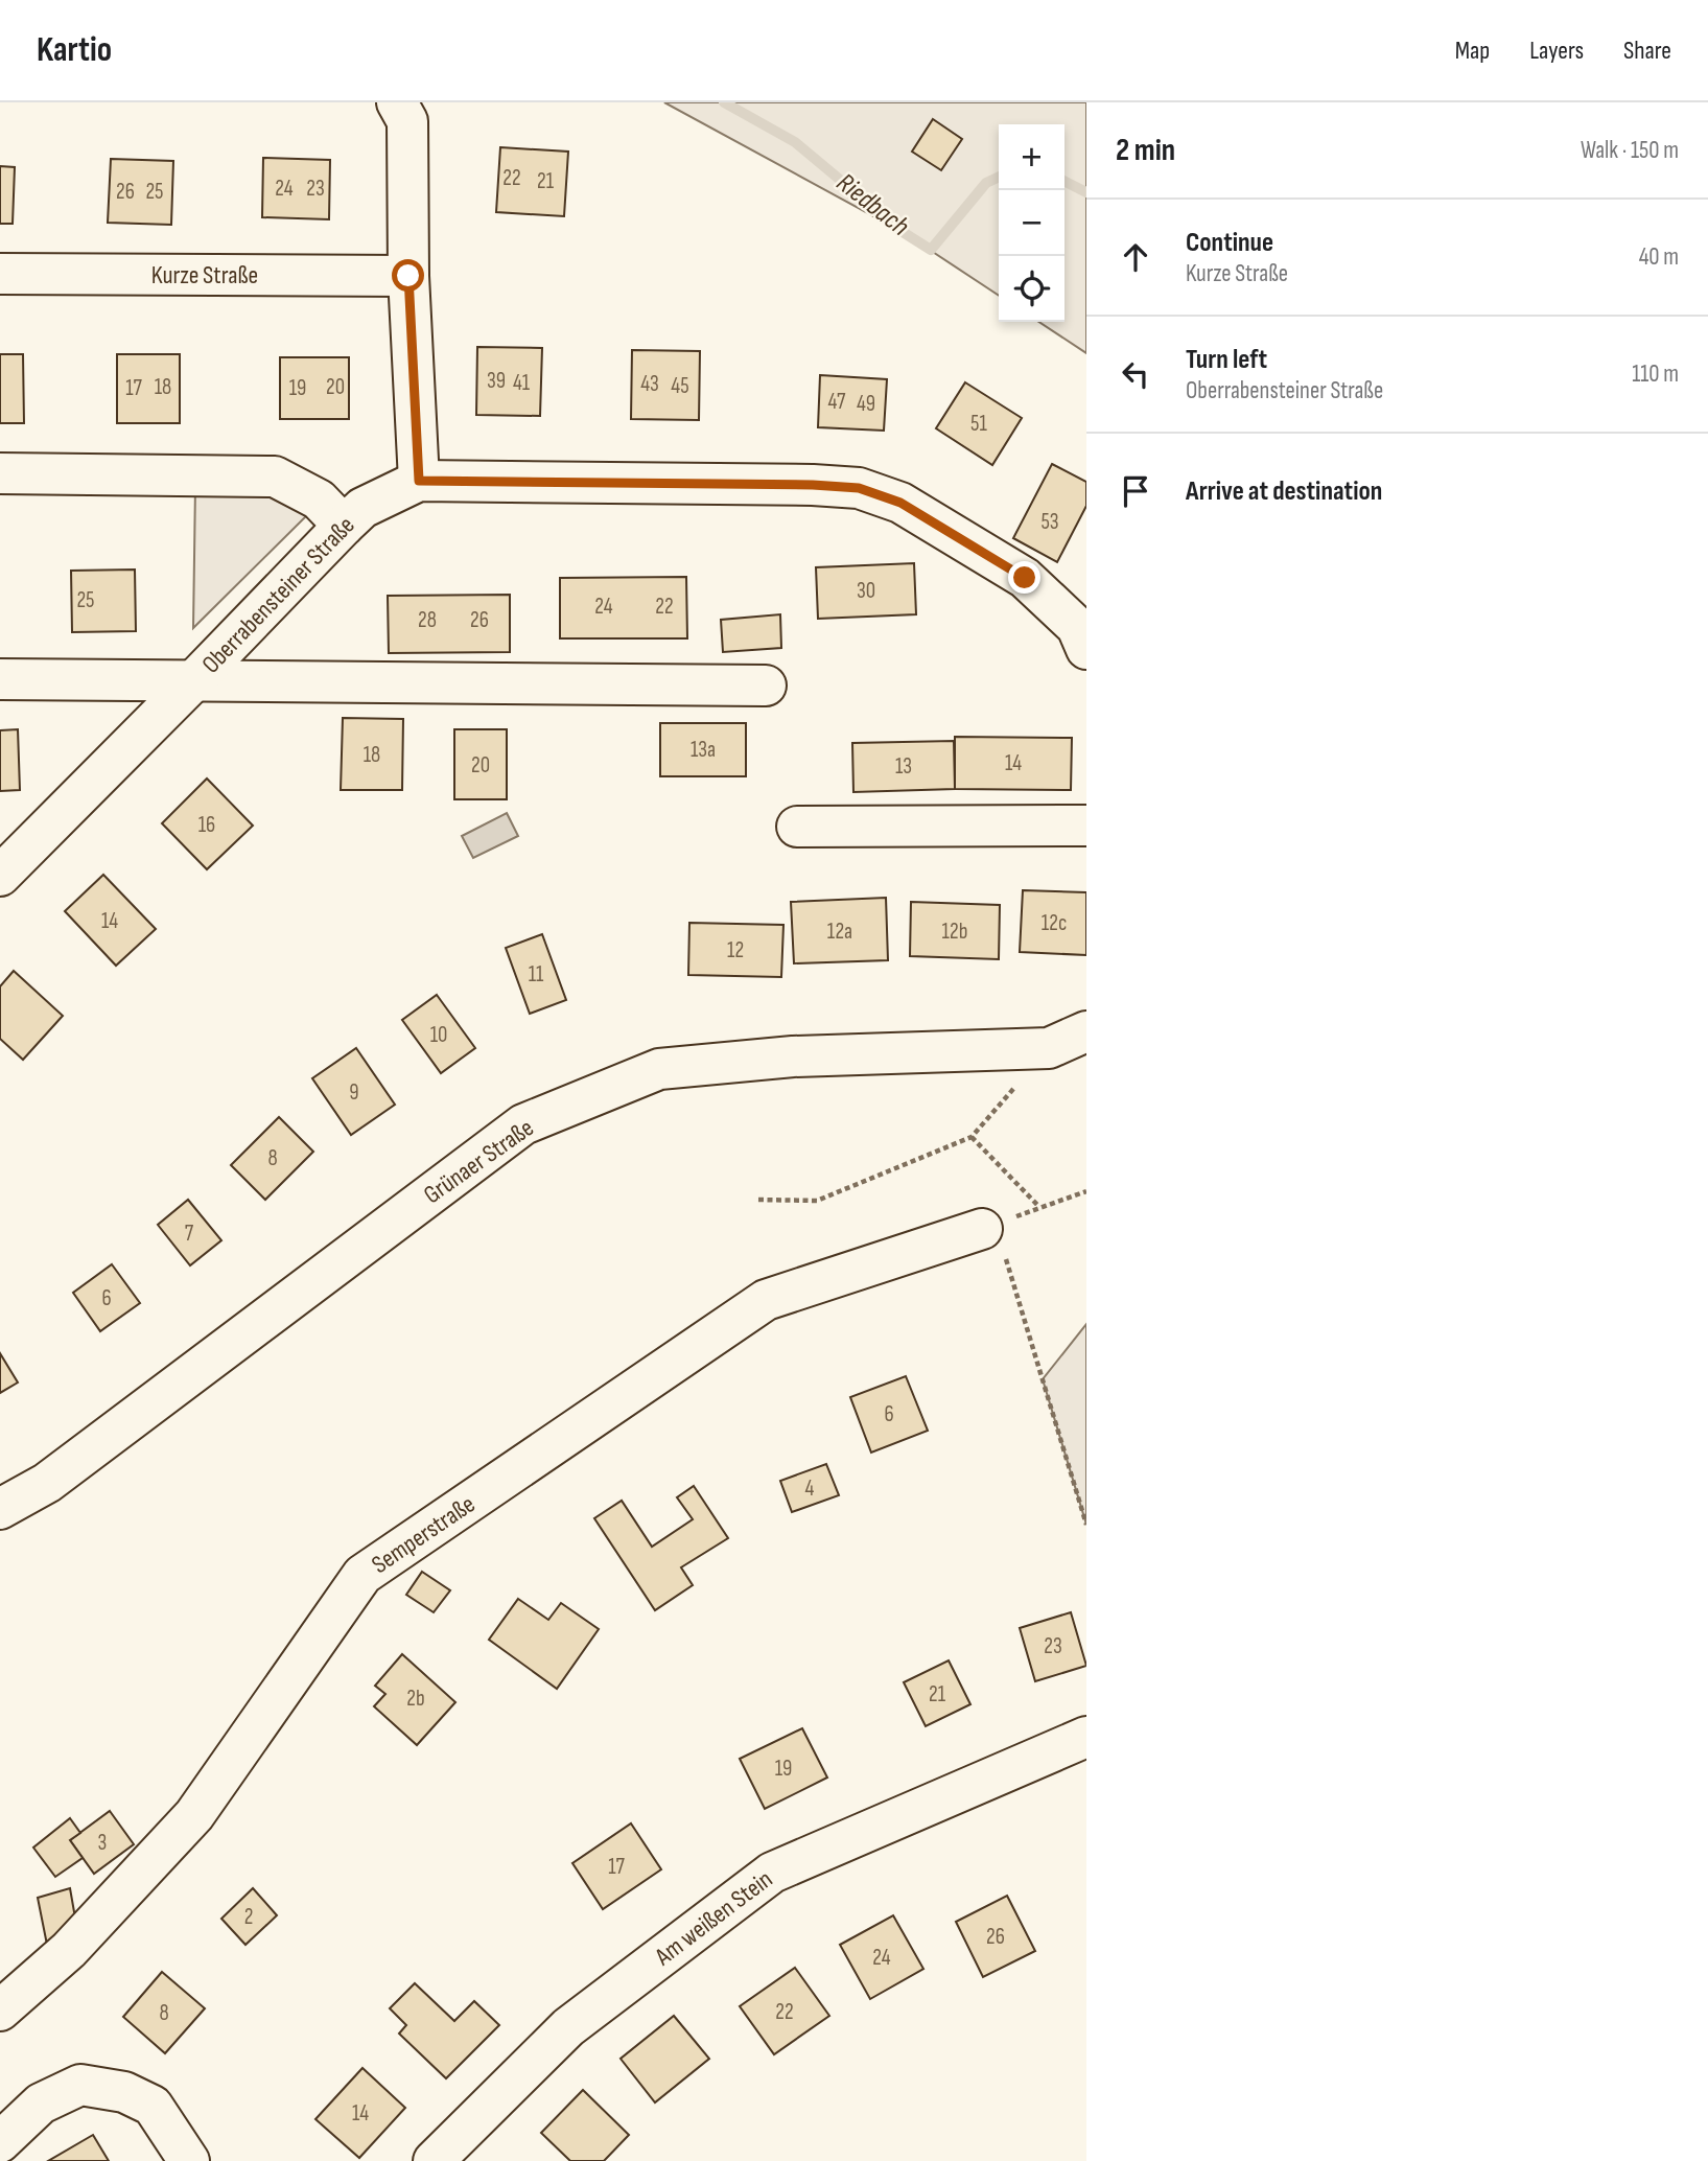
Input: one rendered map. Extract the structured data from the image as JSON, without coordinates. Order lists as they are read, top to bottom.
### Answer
{
  "streets": {
    "street": [
      "Kurze Straße",
      "Oberrabensteiner Straße",
      "Grünaer Straße",
      "Semperstraße",
      "Am weißen Stein"
    ]
  },
  "water": ["Riedbach"],
  "house_numbers": [
    "22",
    "21",
    "24",
    "23",
    "26",
    "25",
    "39",
    "41",
    "43",
    "45",
    "18",
    "20",
    "17",
    "19",
    "47",
    "49",
    "51",
    "53",
    "30",
    "25",
    "24",
    "22",
    "28",
    "26",
    "13a",
    "18",
    "14",
    "20",
    "13",
    "16",
    "14",
    "12c",
    "12a",
    "12b",
    "12",
    "11",
    "10",
    "9",
    "8",
    "7",
    "6",
    "6",
    "4",
    "23",
    "21",
    "2b",
    "19",
    "3",
    "17",
    "2",
    "26",
    "24",
    "22",
    "8",
    "14"
  ],
  "page": {
    "header": "Kartio",
    "nav": ["Map", "Layers", "Share"],
    "heading": ["2 min", "Walk · 150 m"],
    "map_buttons": ["+", "−"],
    "list": [
      ["Continue", "Kurze Straße", "40 m"],
      ["Turn left", "Oberrabensteiner Straße", "110 m"],
      "Arrive at destination"
    ]
  }
}
